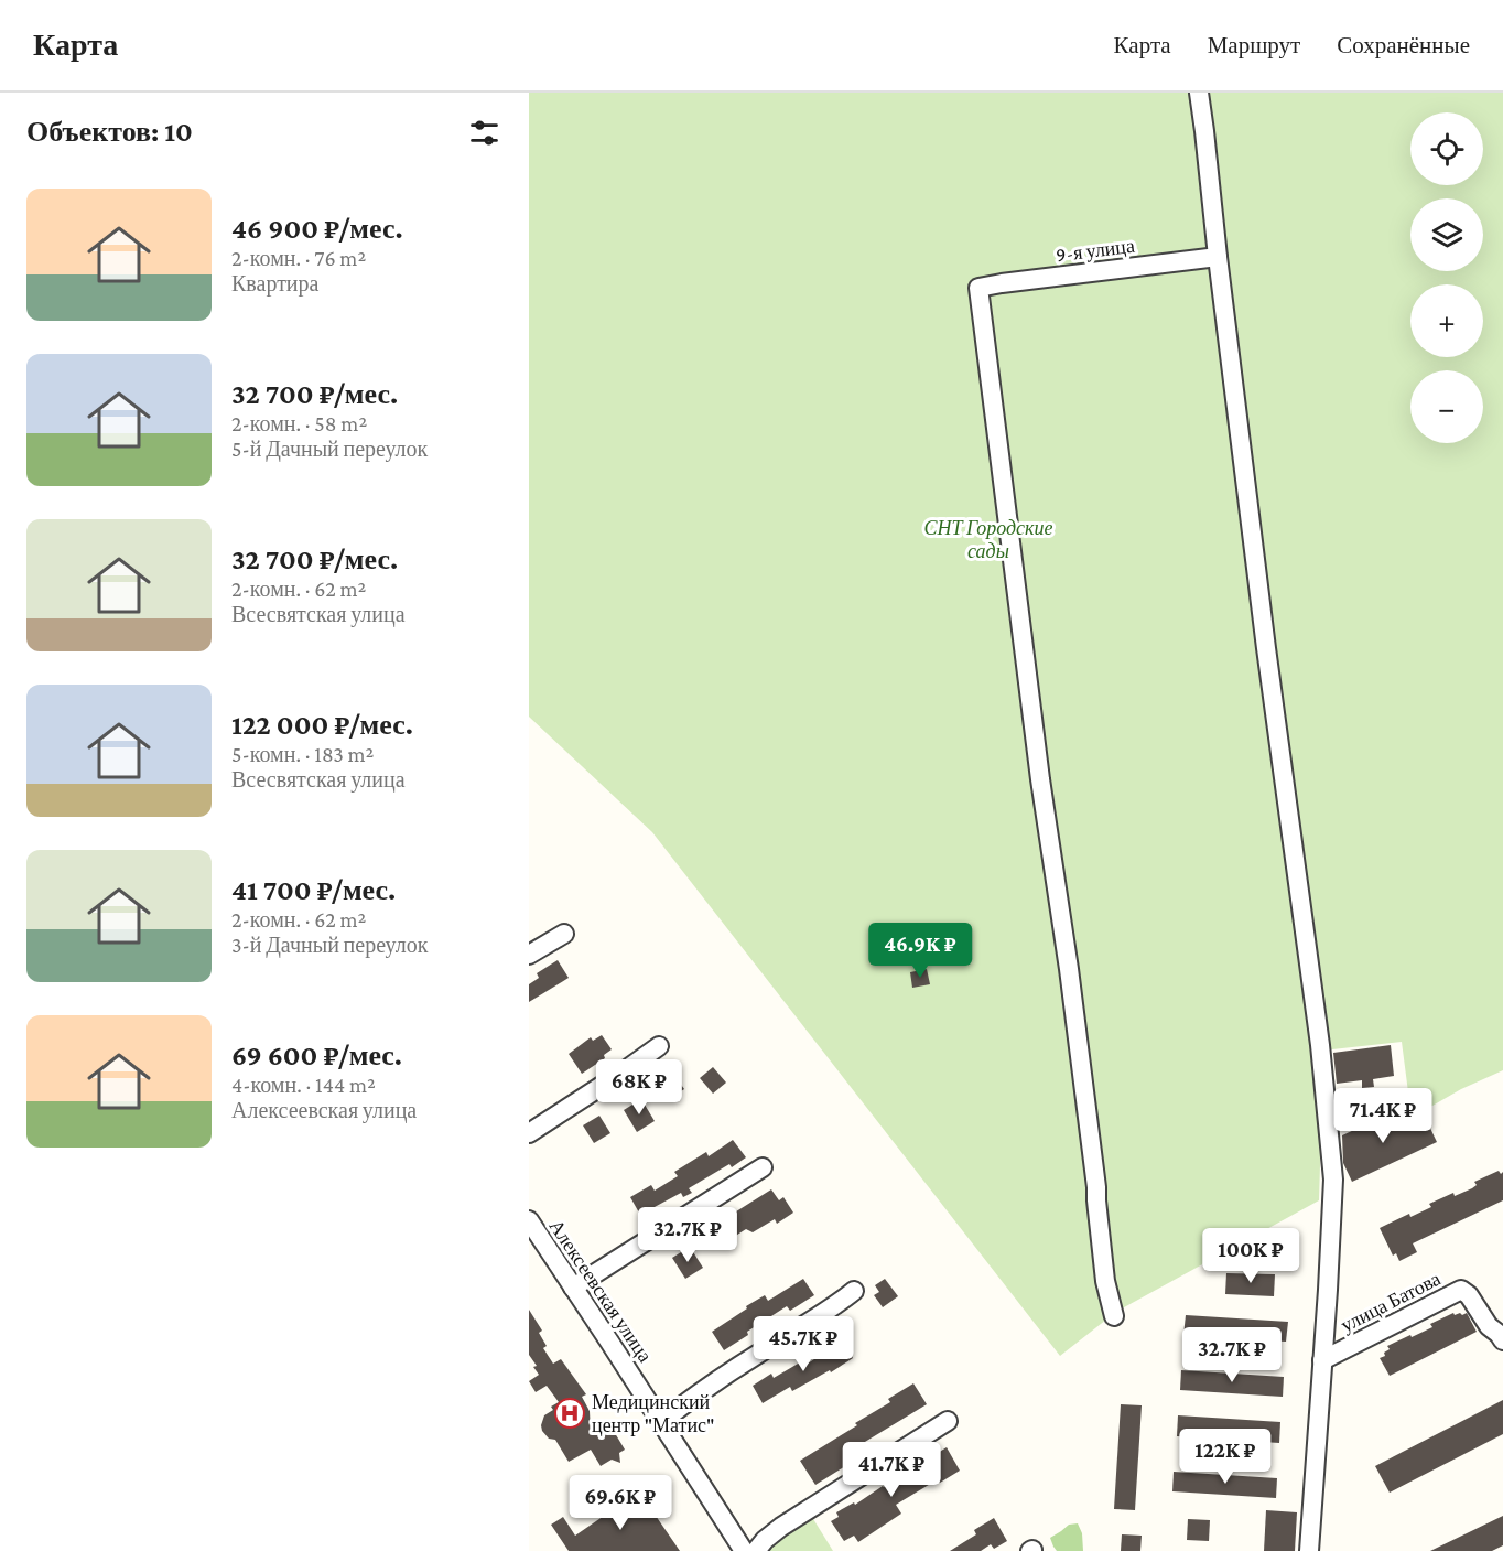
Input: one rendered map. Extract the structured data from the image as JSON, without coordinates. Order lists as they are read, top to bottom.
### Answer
{
  "streets": {
    "street": ["9-я улица", "Алексеевская улица", "улица Батова"]
  },
  "parks": ["СНТ Городские сады"],
  "places": {
    "hospital": ["Медицинский центр \"Матис\""]
  },
  "page": {
    "header": "Карта",
    "nav": ["Карта", "Маршрут", "Сохранённые"],
    "heading": "Объектов: 10",
    "map_buttons": ["+", "−"],
    "list": [
      {
        "name": "46 900 ₽/мес.",
        "note": "2-комн. · 76 m² · Квартира"
      },
      {
        "name": "32 700 ₽/мес.",
        "note": "2-комн. · 58 m² · 5-й Дачный переулок"
      },
      {
        "name": "32 700 ₽/мес.",
        "note": "2-комн. · 62 m² · Всесвятская улица"
      },
      {
        "name": "122 000 ₽/мес.",
        "note": "5-комн. · 183 m² · Всесвятская улица"
      },
      {
        "name": "41 700 ₽/мес.",
        "note": "2-комн. · 62 m² · 3-й Дачный переулок"
      },
      {
        "name": "69 600 ₽/мес.",
        "note": "4-комн. · 144 m² · Алексеевская улица"
      }
    ],
    "price": [
      "46.9K ₽",
      "68K ₽",
      "71.4K ₽",
      "32.7K ₽",
      "100K ₽",
      "45.7K ₽",
      "32.7K ₽",
      "122K ₽",
      "41.7K ₽",
      "69.6K ₽"
    ]
  }
}
